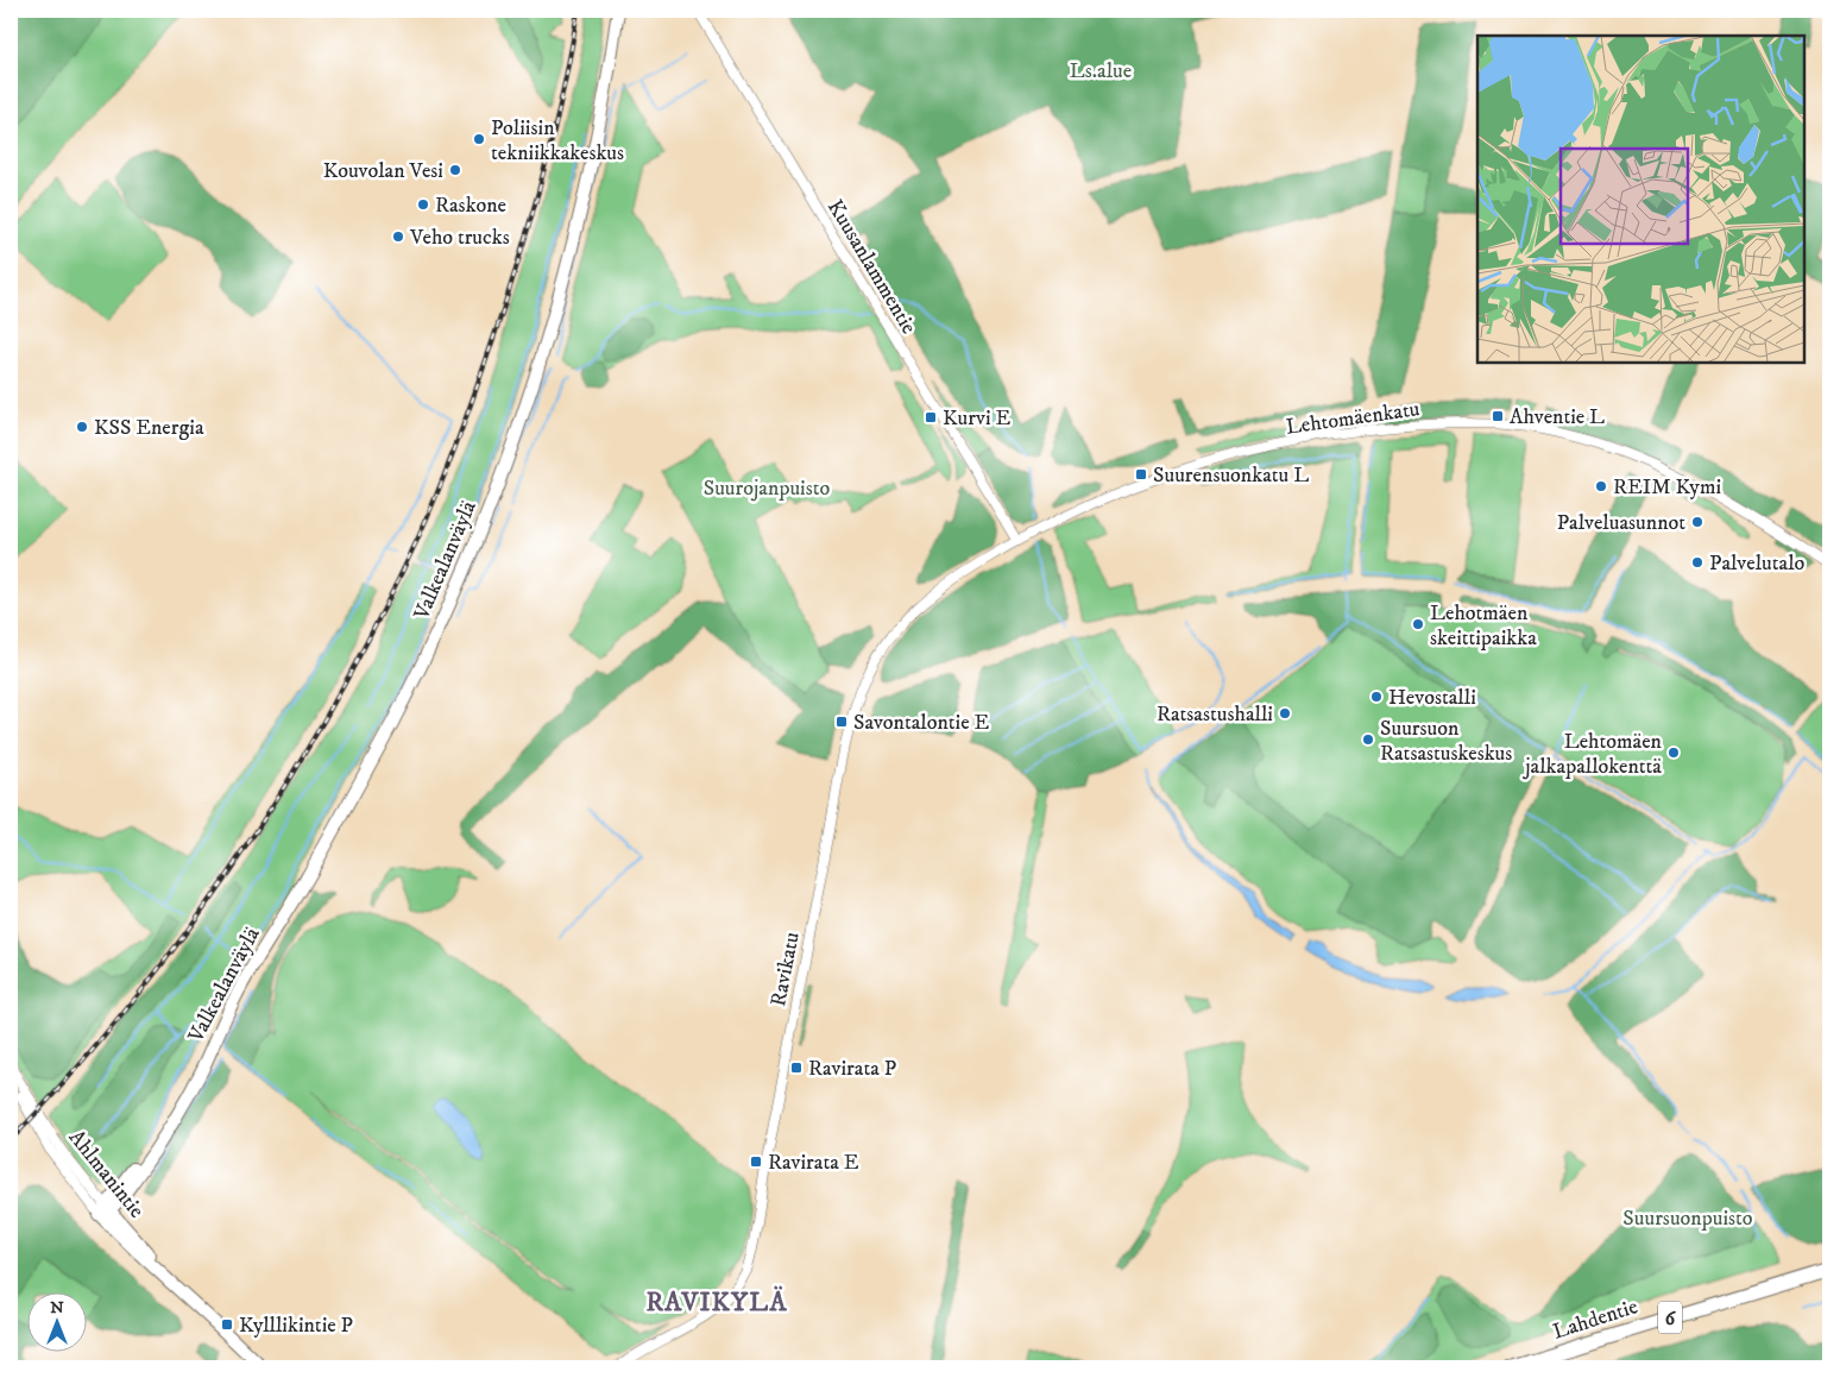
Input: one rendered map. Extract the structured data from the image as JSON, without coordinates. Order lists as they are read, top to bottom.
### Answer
{
  "streets": {
    "highway": ["6", "Lahdentie"],
    "main road": ["Valkealanväylä", "Ahlmanintie"],
    "street": ["Kuusanlammentie", "Lehtomäenkatu", "Ravikatu"]
  },
  "crossings": [
    ["Kuusanlammentie", "Lehtomäenkatu"],
    ["Lehtomäenkatu", "Ravikatu"],
    ["Valkealanväylä", "Ahlmanintie"]
  ],
  "districts": ["RAVIKYLÄ"],
  "parks": ["Ls.alue", "Suurojanpuisto", "Suursuonpuisto"],
  "places": {
    "other": [
      "Poliisin tekniikkakeskus",
      "Kouvolan Vesi",
      "Raskone",
      "Veho trucks",
      "KSS Energia",
      "REIM Kymi",
      "Palveluasunnot",
      "Palvelutalo",
      "Lehotmäen skeittipaikka",
      "Hevostalli",
      "Ratsastushalli",
      "Suursuon Ratsastuskeskus",
      "Lehtomäen jalkapallokenttä"
    ],
    "transit": [
      "Ahventie L",
      "Kurvi E",
      "Suurensuonkatu L",
      "Savontalontie E",
      "Ravirata P",
      "Ravirata E",
      "Kylllikintie P"
    ]
  },
  "north": "top"
}
